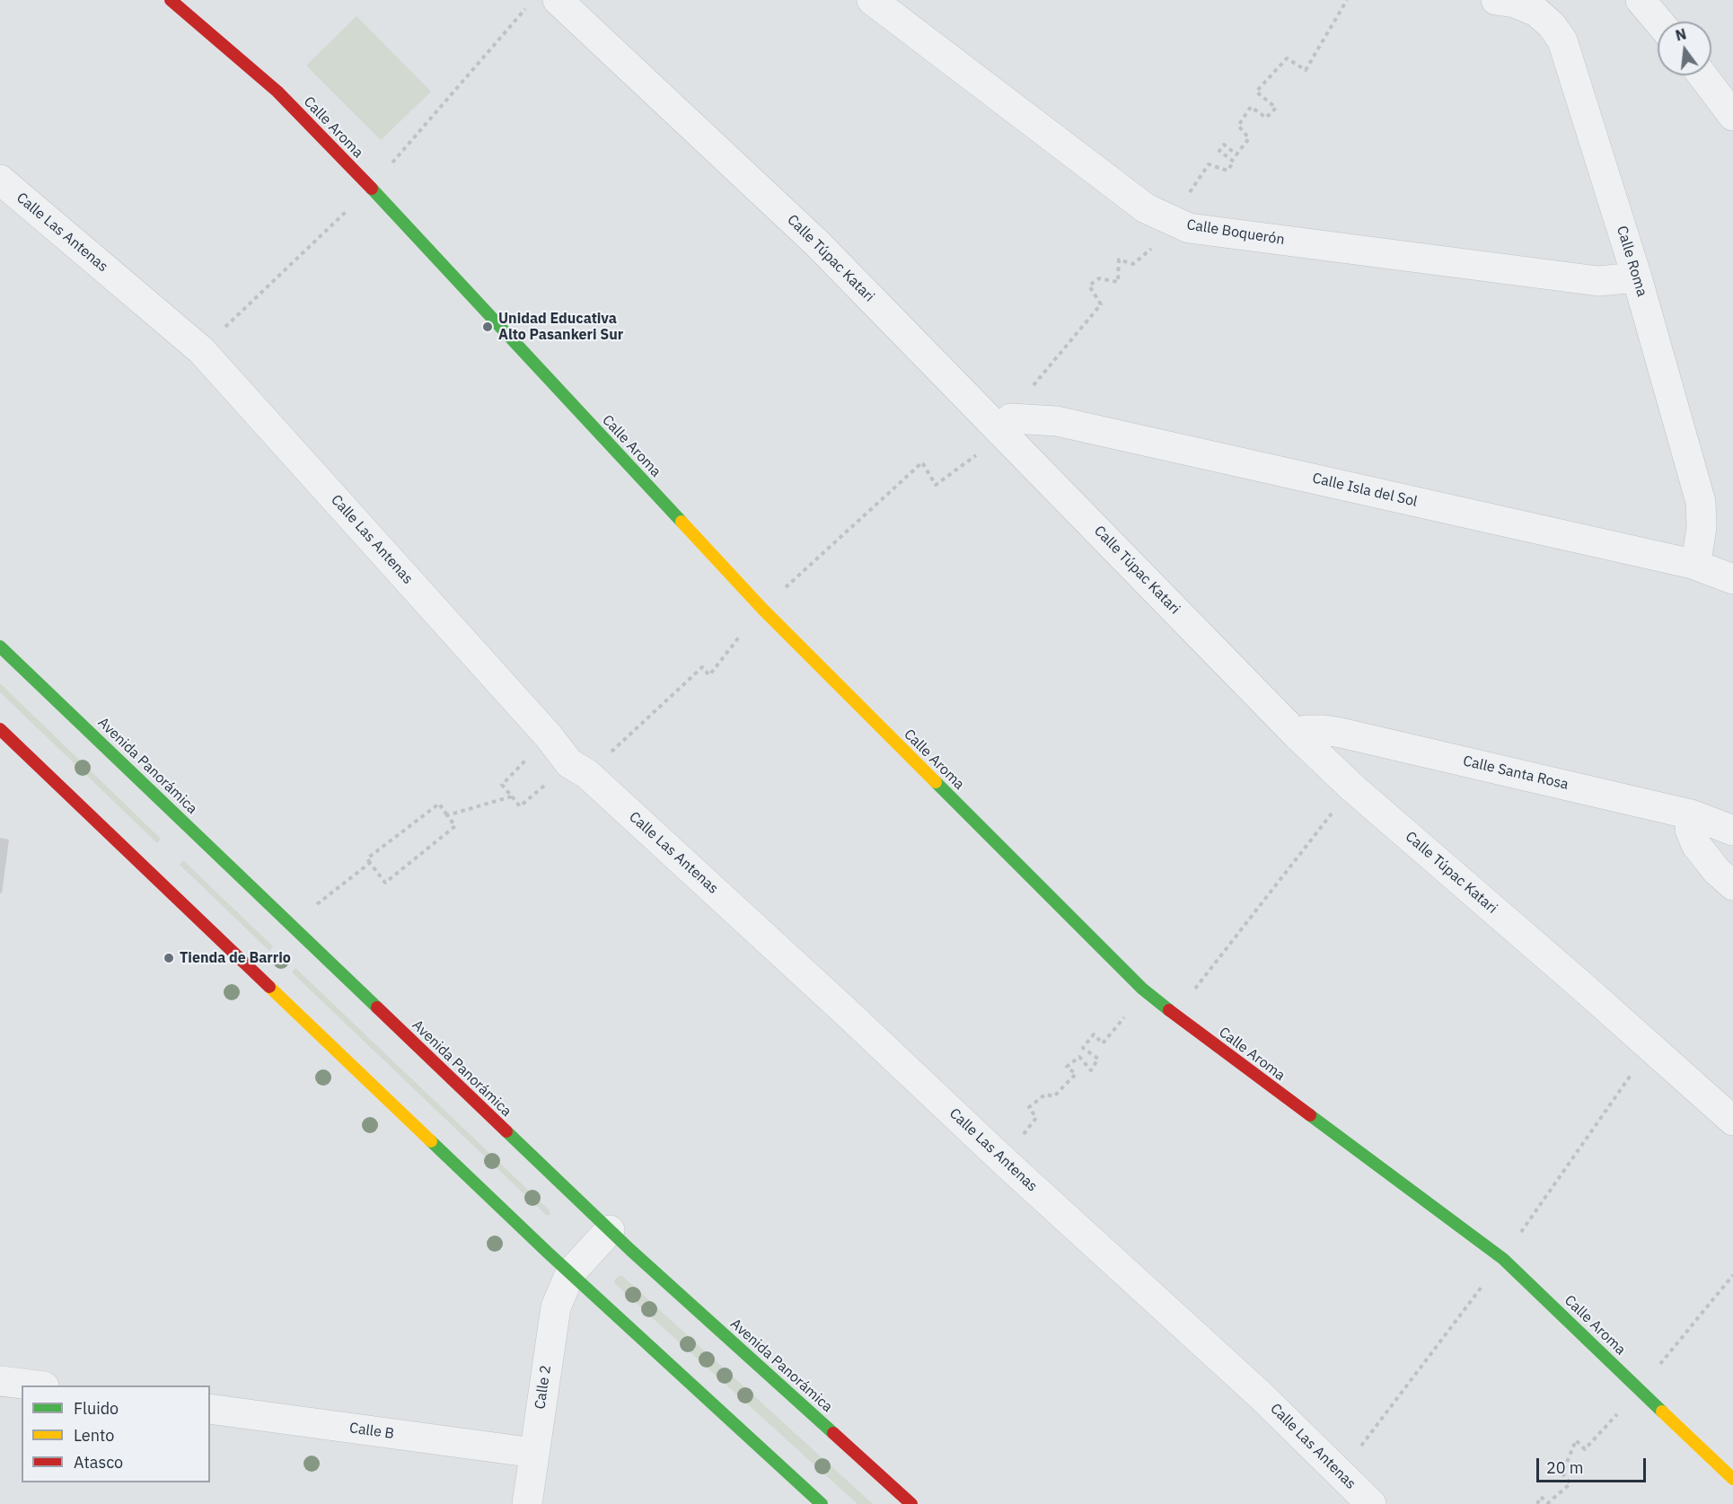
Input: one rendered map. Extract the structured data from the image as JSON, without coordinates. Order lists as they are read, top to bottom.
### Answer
{
  "streets": {
    "main road": ["Calle Aroma", "Avenida Panorámica"],
    "street": [
      "Calle Las Antenas",
      "Calle Boquerón",
      "Calle Túpac Katari",
      "Calle Roma",
      "Calle Isla del Sol",
      "Calle Santa Rosa",
      "Calle 2",
      "Calle B"
    ]
  },
  "crossings": [
    ["Calle Boquerón", "Calle Roma"],
    ["Calle Túpac Katari", "Calle Isla del Sol"],
    ["Calle Túpac Katari", "Calle Santa Rosa"],
    ["Calle Roma", "Calle Isla del Sol"],
    ["Calle 2", "Calle B"]
  ],
  "places": ["Unidad Educativa Alto Pasankeri Sur", "Tienda de Barrio"],
  "legend": ["Fluido", "Lento", "Atasco"],
  "scale_bar": "20 m",
  "north": "top"
}
